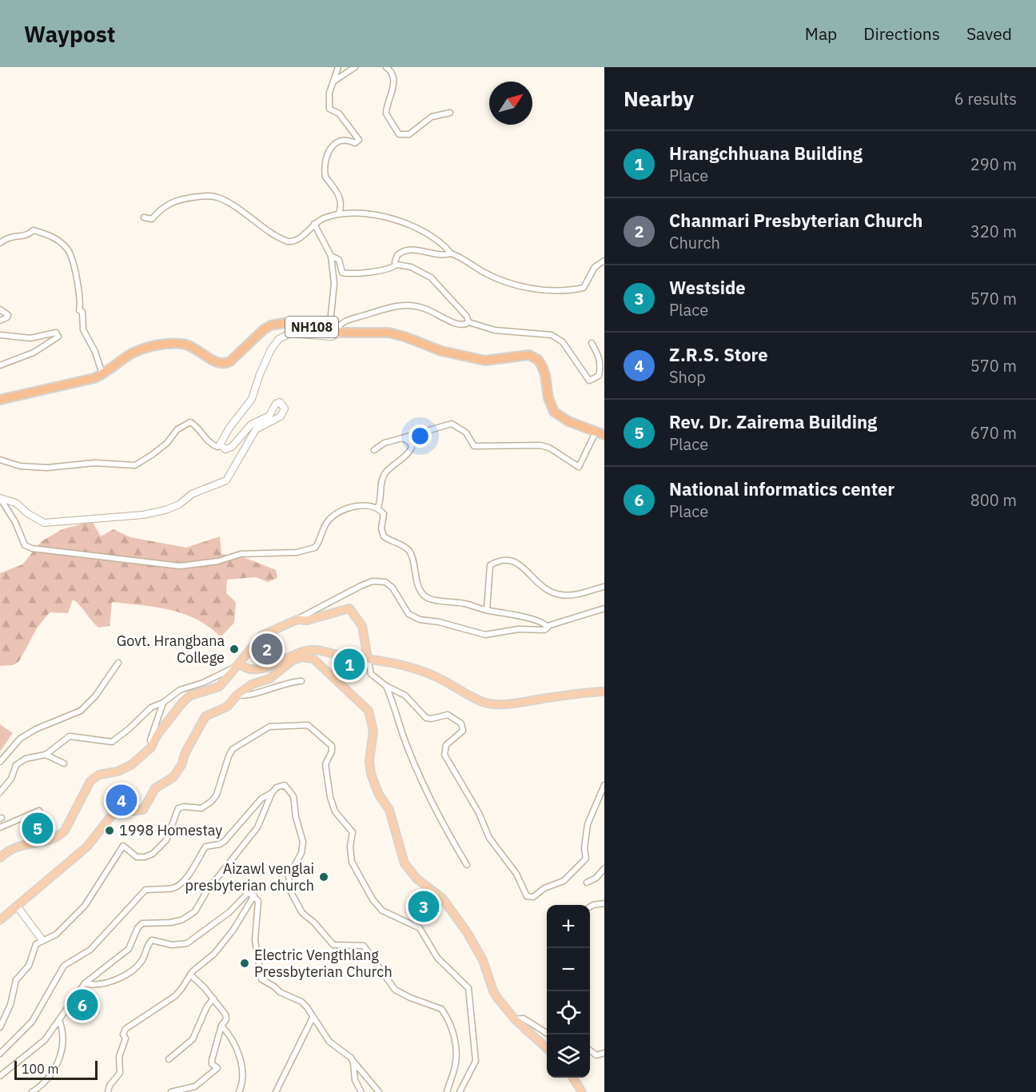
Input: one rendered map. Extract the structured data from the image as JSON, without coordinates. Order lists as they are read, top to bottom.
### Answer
{
  "streets": {
    "highway": ["NH108"]
  },
  "places": [
    "Govt. Hrangbana College",
    "1998 Homestay",
    "Aizawl venglai presbyterian church",
    "Electric Vengthlang Pressbyterian Church"
  ],
  "scale_bar": "100 m",
  "north": "top right",
  "page": {
    "header": "Waypost",
    "nav": ["Map", "Directions", "Saved"],
    "heading": ["Nearby", "6 results"],
    "list": [
      {
        "mark": "1",
        "name": "Hrangchhuana Building",
        "note": "Place",
        "value": "290 m"
      },
      {
        "mark": "2",
        "name": "Chanmari Presbyterian Church",
        "note": "Church",
        "value": "320 m"
      },
      {
        "mark": "3",
        "name": "Westside",
        "note": "Place",
        "value": "570 m"
      },
      {
        "mark": "4",
        "name": "Z.R.S. Store",
        "note": "Shop",
        "value": "570 m"
      },
      {
        "mark": "5",
        "name": "Rev. Dr. Zairema Building",
        "note": "Place",
        "value": "670 m"
      },
      {
        "mark": "6",
        "name": "National informatics center",
        "note": "Place",
        "value": "800 m"
      }
    ],
    "pins": [
      "2",
      "1",
      "4",
      "5",
      "3",
      "6"
    ],
    "map_buttons": ["+", "−"],
    "scale": "100 m"
  }
}
